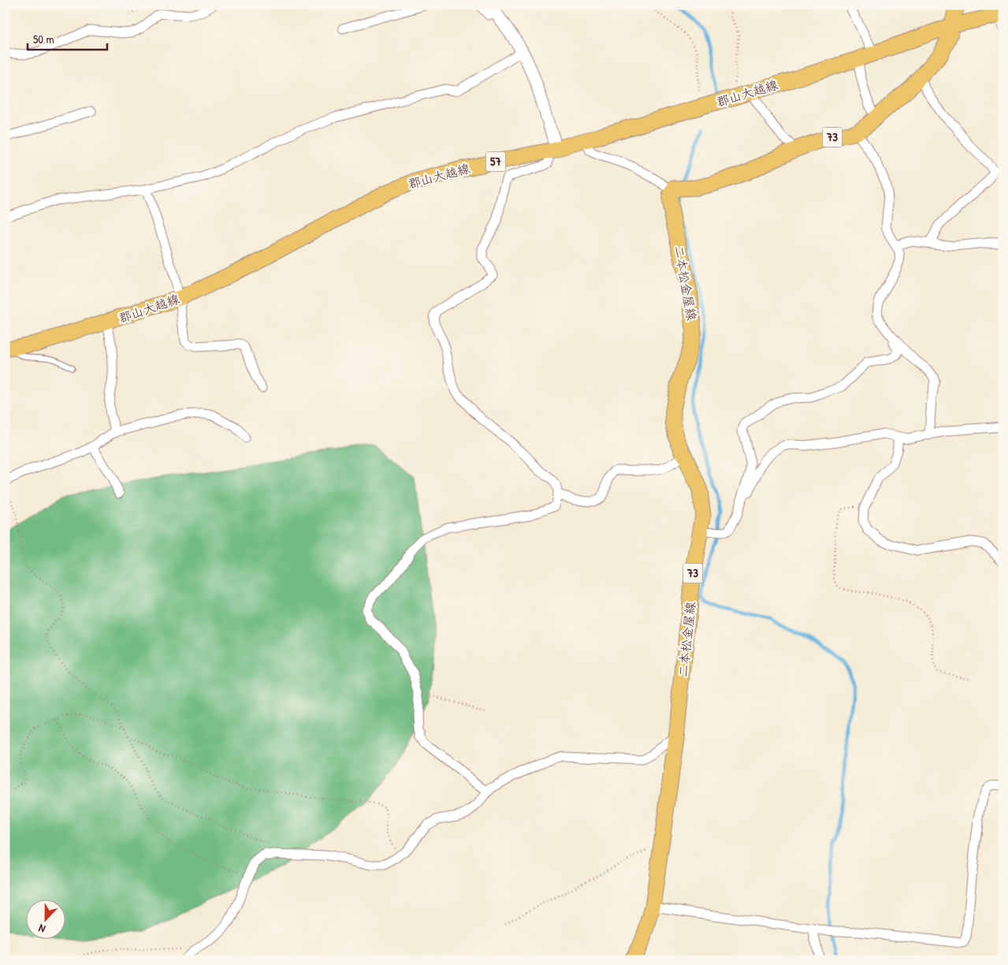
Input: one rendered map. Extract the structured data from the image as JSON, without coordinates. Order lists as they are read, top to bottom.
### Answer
{
  "streets": {
    "main road": [
      "郡山大越線",
      "73",
      "57",
      "二本松金屋線"
    ]
  },
  "crossings": [
    ["郡山大越線", "73"],
    ["73", "二本松金屋線"]
  ],
  "scale_bar": "50 m",
  "north": "bottom"
}
